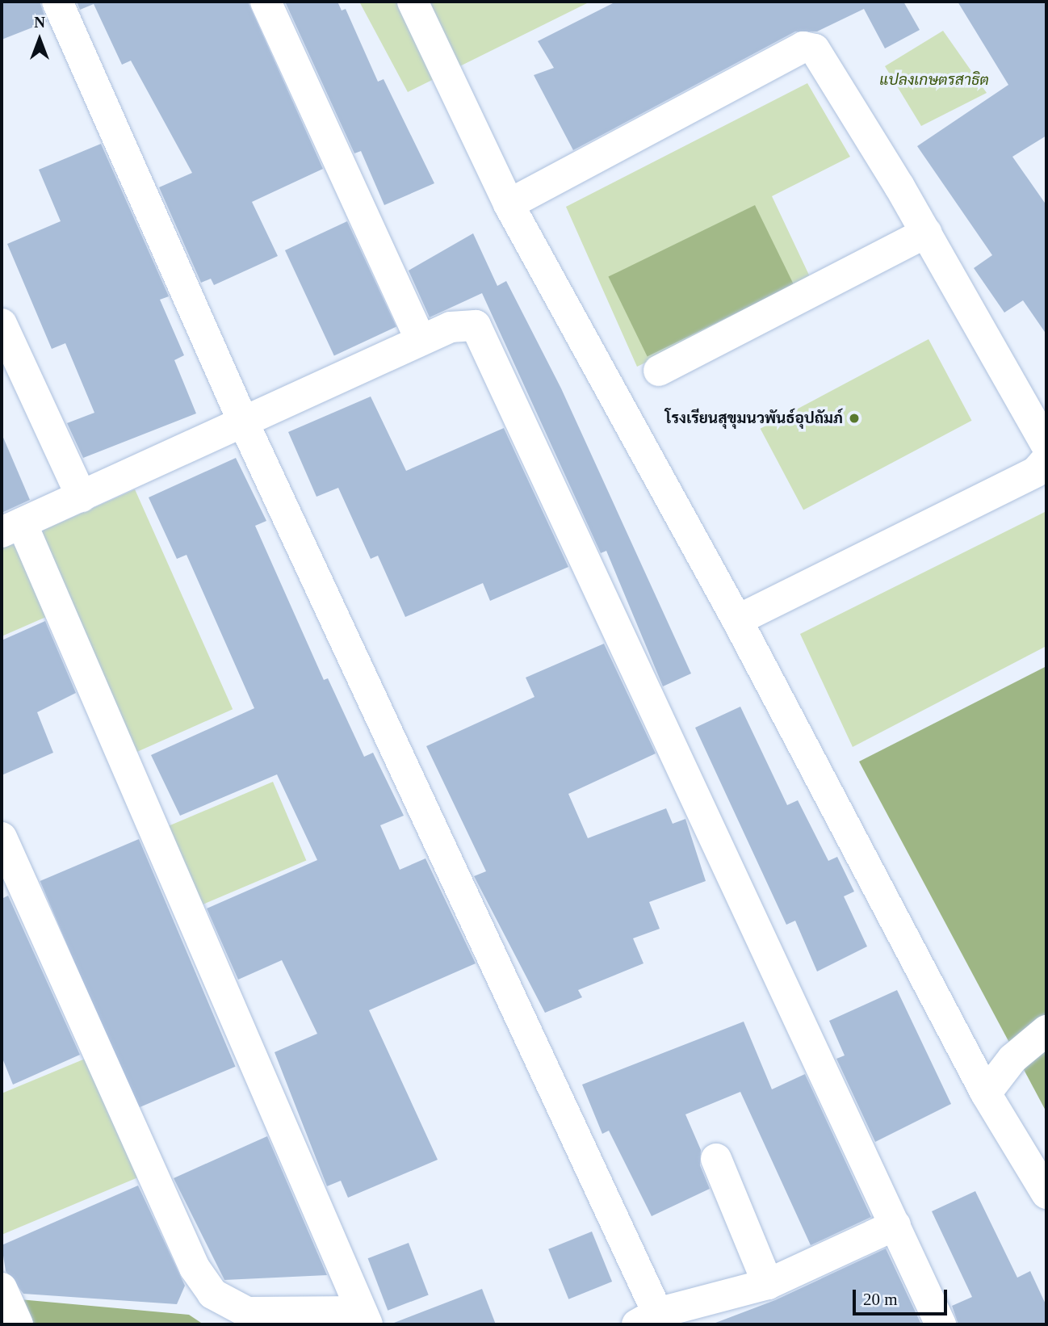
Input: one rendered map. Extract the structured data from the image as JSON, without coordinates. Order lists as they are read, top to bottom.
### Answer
{
  "parks": ["แปลงเกษตรสาธิต"],
  "places": ["โรงเรียนสุขุมนวพันธ์อุปถัมภ์"],
  "scale_bar": "20 m",
  "north": "top"
}
